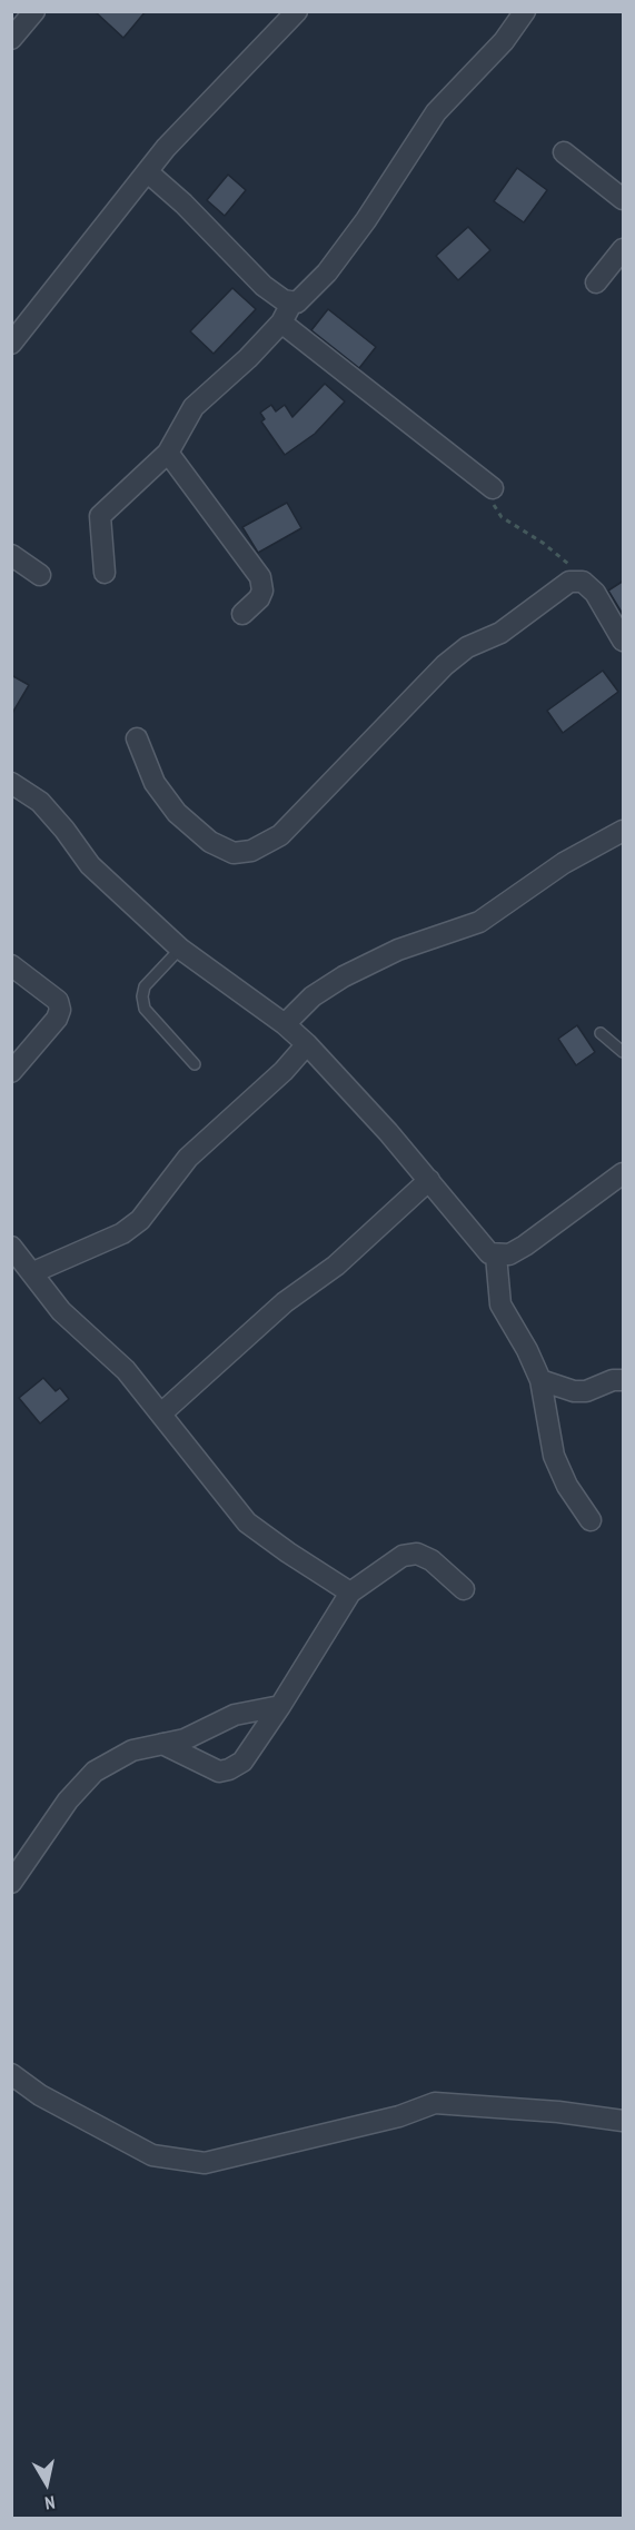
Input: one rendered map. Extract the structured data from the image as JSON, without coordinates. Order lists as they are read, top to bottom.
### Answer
{
  "north": "bottom"
}
